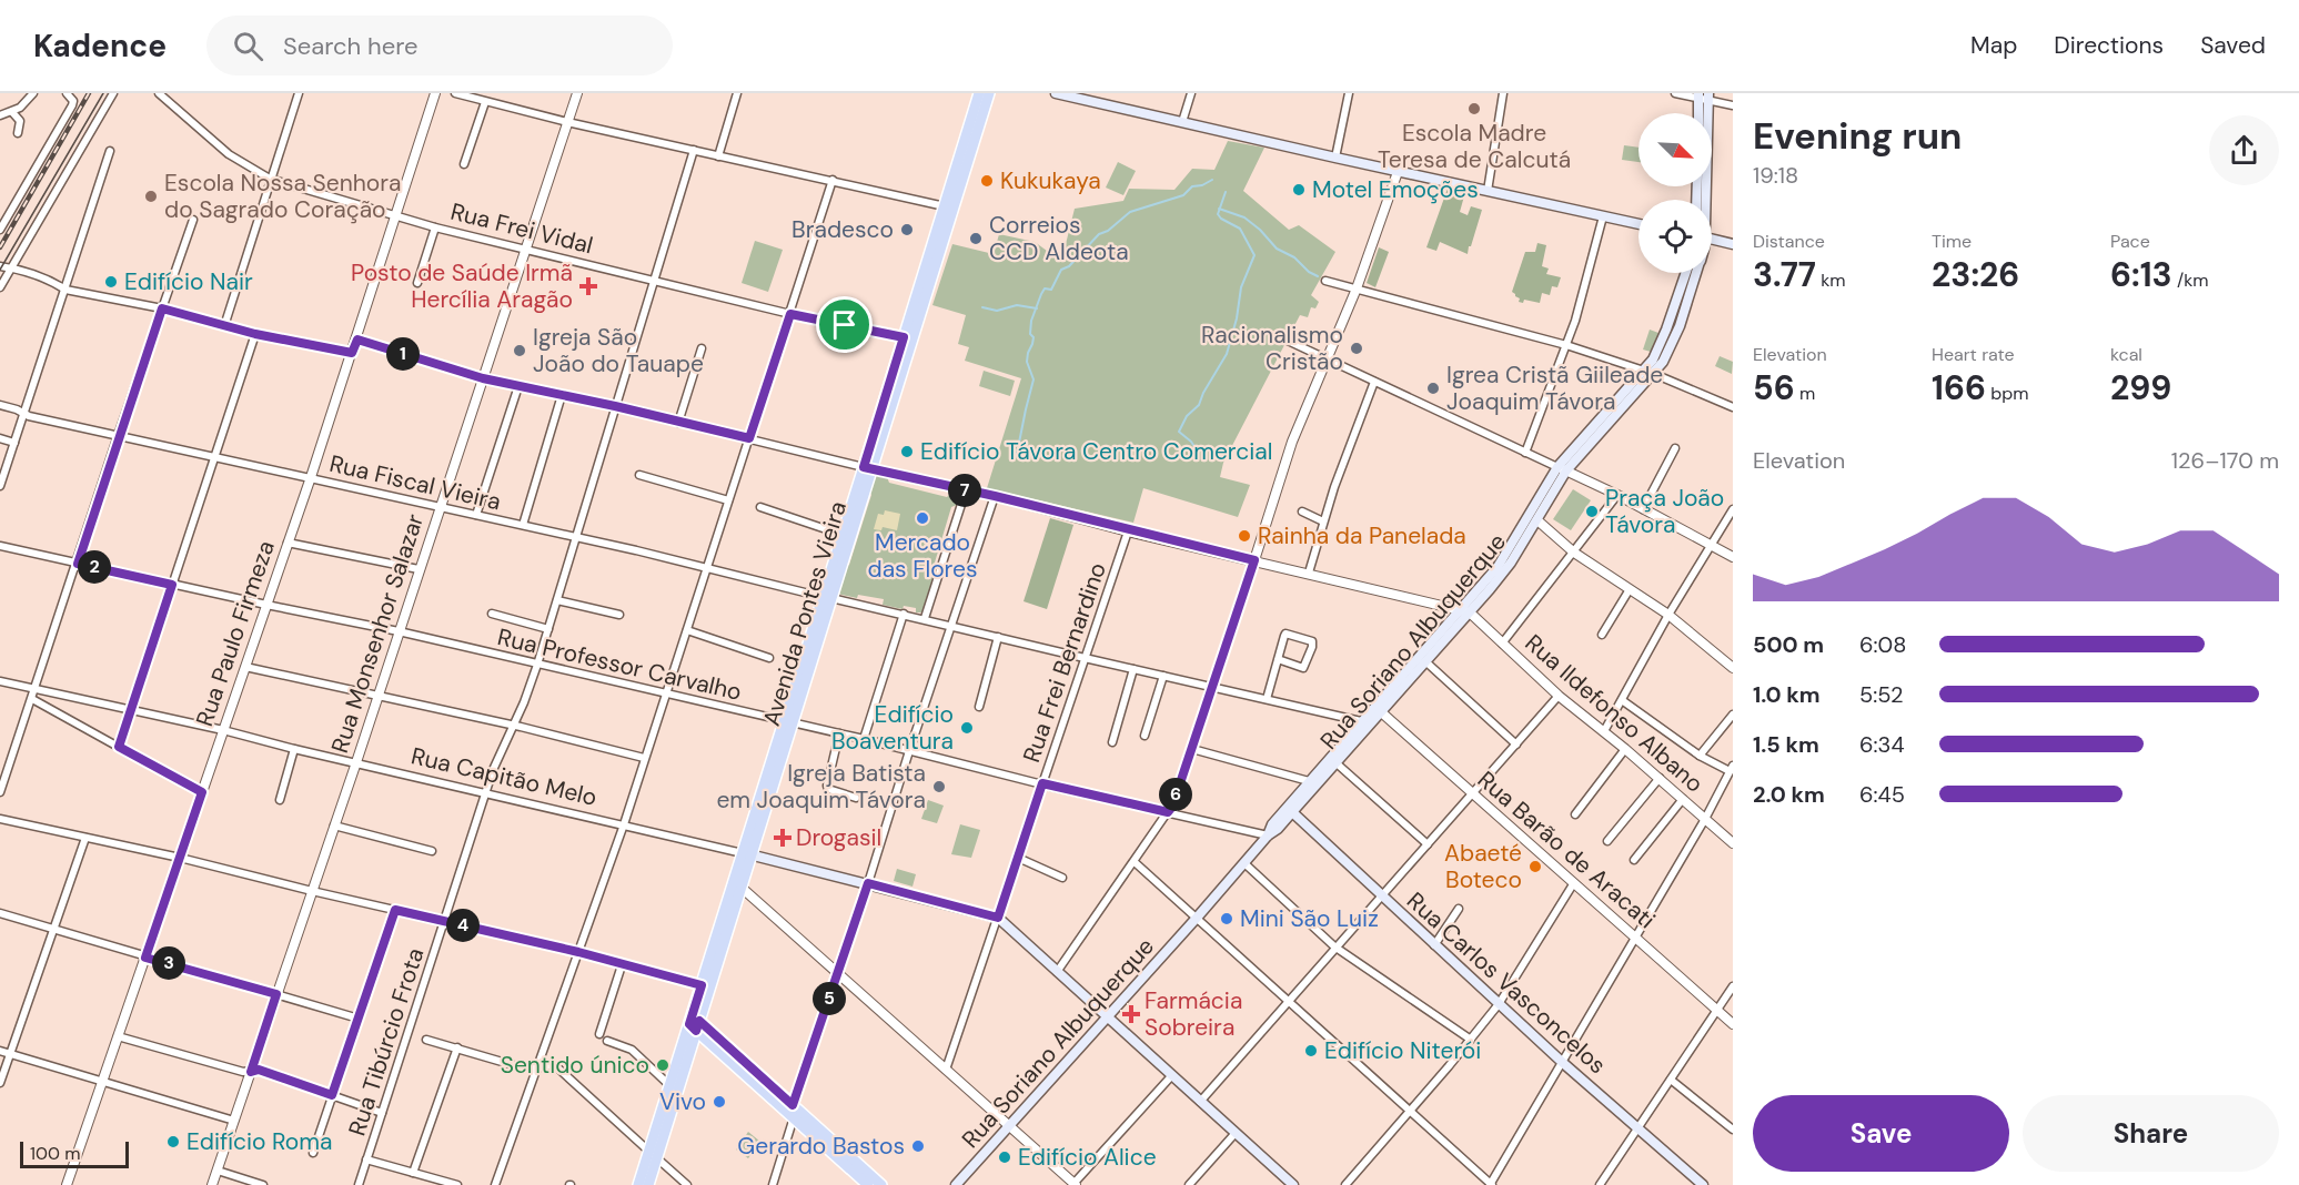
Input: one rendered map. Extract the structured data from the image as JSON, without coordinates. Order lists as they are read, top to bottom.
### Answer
{
  "streets": {
    "main road": [
      "Avenida Pontes Vieira",
      "Rua Soriano Albuquerque",
      "Rua Capitão Melo",
      "Rua Carlos Vasconcelos"
    ],
    "street": [
      "Rua Frei Vidal",
      "Rua Fiscal Vieira",
      "Rua Paulo Firmeza",
      "Rua Monsenhor Salazar",
      "Rua Frei Bernardino",
      "Rua Professor Carvalho",
      "Rua Ildefonso Albano",
      "Rua Barão de Aracati",
      "Rua Tibúrcio Frota"
    ]
  },
  "crossings": [
    ["Rua Frei Vidal", "Avenida Pontes Vieira"],
    ["Rua Frei Vidal", "Rua Paulo Firmeza"],
    ["Rua Frei Vidal", "Rua Monsenhor Salazar"],
    ["Rua Frei Vidal", "Rua Tibúrcio Frota"],
    ["Rua Fiscal Vieira", "Avenida Pontes Vieira"],
    ["Rua Fiscal Vieira", "Rua Paulo Firmeza"],
    ["Rua Fiscal Vieira", "Rua Monsenhor Salazar"],
    ["Rua Fiscal Vieira", "Rua Soriano Albuquerque"],
    ["Rua Fiscal Vieira", "Rua Frei Bernardino"],
    ["Rua Fiscal Vieira", "Rua Tibúrcio Frota"],
    ["Avenida Pontes Vieira", "Rua Professor Carvalho"],
    ["Avenida Pontes Vieira", "Rua Capitão Melo"],
    ["Rua Paulo Firmeza", "Rua Professor Carvalho"],
    ["Rua Paulo Firmeza", "Rua Capitão Melo"],
    ["Rua Monsenhor Salazar", "Rua Professor Carvalho"],
    ["Rua Monsenhor Salazar", "Rua Capitão Melo"],
    ["Rua Soriano Albuquerque", "Rua Professor Carvalho"],
    ["Rua Soriano Albuquerque", "Rua Ildefonso Albano"],
    ["Rua Soriano Albuquerque", "Rua Barão de Aracati"],
    ["Rua Soriano Albuquerque", "Rua Carlos Vasconcelos"],
    ["Rua Frei Bernardino", "Rua Professor Carvalho"],
    ["Rua Frei Bernardino", "Rua Capitão Melo"],
    ["Rua Professor Carvalho", "Rua Tibúrcio Frota"],
    ["Rua Capitão Melo", "Rua Tibúrcio Frota"]
  ],
  "places": {
    "other": [
      "Escola Madre Teresa de Calcutá",
      "Kukukaya",
      "Motel Emoções",
      "Escola Nossa Senhora do Sagrado Coração",
      "Bradesco",
      "Correios CCD Aldeota",
      "Edifício Nair",
      "Racionalismo Cristão",
      "Igreja São João do Tauape",
      "Igrea Cristã Giileade Joaquim Távora",
      "Edifício Távora Centro Comercial",
      "Praça João Távora",
      "Mercado das Flores",
      "Rainha da Panelada",
      "Edifício Boaventura",
      "Igreja Batista em Joaquim Távora",
      "Abaeté Boteco",
      "Mini São Luiz",
      "Edifício Niterói",
      "Sentido único",
      "Vivo",
      "Edifício Roma",
      "Gerardo Bastos",
      "Edifício Alice"
    ],
    "health": ["Posto de Saúde Irmã Hercília Aragão", "Drogasil", "Farmácia Sobreira"]
  },
  "scale_bar": "100 m",
  "north": "bottom right",
  "page": {
    "header": "Kadence",
    "search": "Search here",
    "nav": ["Map", "Directions", "Saved"],
    "heading": ["Evening run", "19:18"],
    "stats": [
      ["Distance", "3.77 km"],
      ["Time", "23:26"],
      ["Pace", "6:13 /km"],
      ["Elevation", "56 m"],
      ["Heart rate", "166 bpm"],
      ["kcal", "299"]
    ],
    "pins": [
      "1",
      "7",
      "2",
      "6",
      "4",
      "3",
      "5"
    ],
    "chart": ["Elevation", "126–170 m"],
    "list": [
      {
        "name": "500 m",
        "note": "6:08"
      },
      {
        "name": "1.0 km",
        "note": "5:52"
      },
      {
        "name": "1.5 km",
        "note": "6:34"
      },
      {
        "name": "2.0 km",
        "note": "6:45"
      }
    ],
    "buttons": ["Save", "Share"],
    "scale": "100 m"
  }
}
